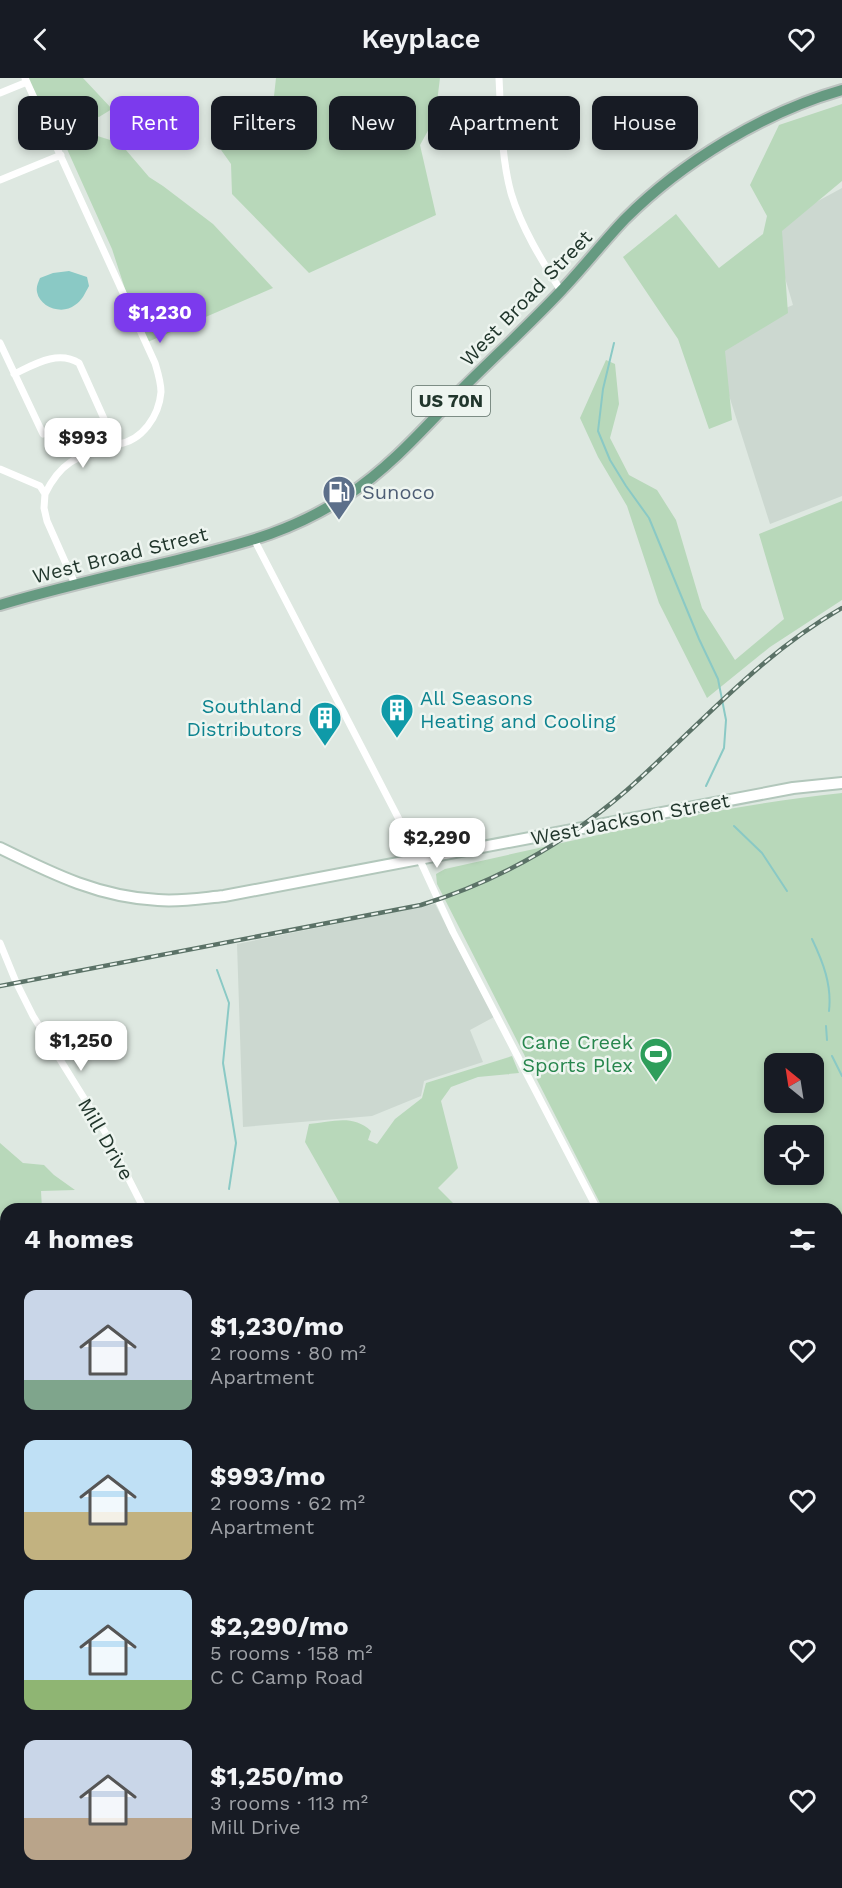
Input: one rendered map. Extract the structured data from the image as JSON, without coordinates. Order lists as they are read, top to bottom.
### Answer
{
  "streets": {
    "main road": ["West Broad Street", "US 70N"],
    "street": ["West Jackson Street", "Mill Drive"]
  },
  "places": {
    "fuel station": ["Sunoco"],
    "building": ["All Seasons Heating and Cooling", "Southland Distributors"],
    "sports": ["Cane Creek Sports Plex"]
  },
  "north": "top left",
  "page": {
    "header": "Keyplace",
    "chip": [
      "Buy",
      "Rent",
      "Filters",
      "New",
      "Apartment",
      "House"
    ],
    "price": [
      "$1,230",
      "$993",
      "$2,290",
      "$1,250"
    ],
    "heading": "4 homes",
    "list": [
      {
        "name": "$1,230/mo",
        "note": "2 rooms · 80 m² · Apartment"
      },
      {
        "name": "$993/mo",
        "note": "2 rooms · 62 m² · Apartment"
      },
      {
        "name": "$2,290/mo",
        "note": "5 rooms · 158 m² · C C Camp Road"
      },
      {
        "name": "$1,250/mo",
        "note": "3 rooms · 113 m² · Mill Drive"
      }
    ]
  }
}
